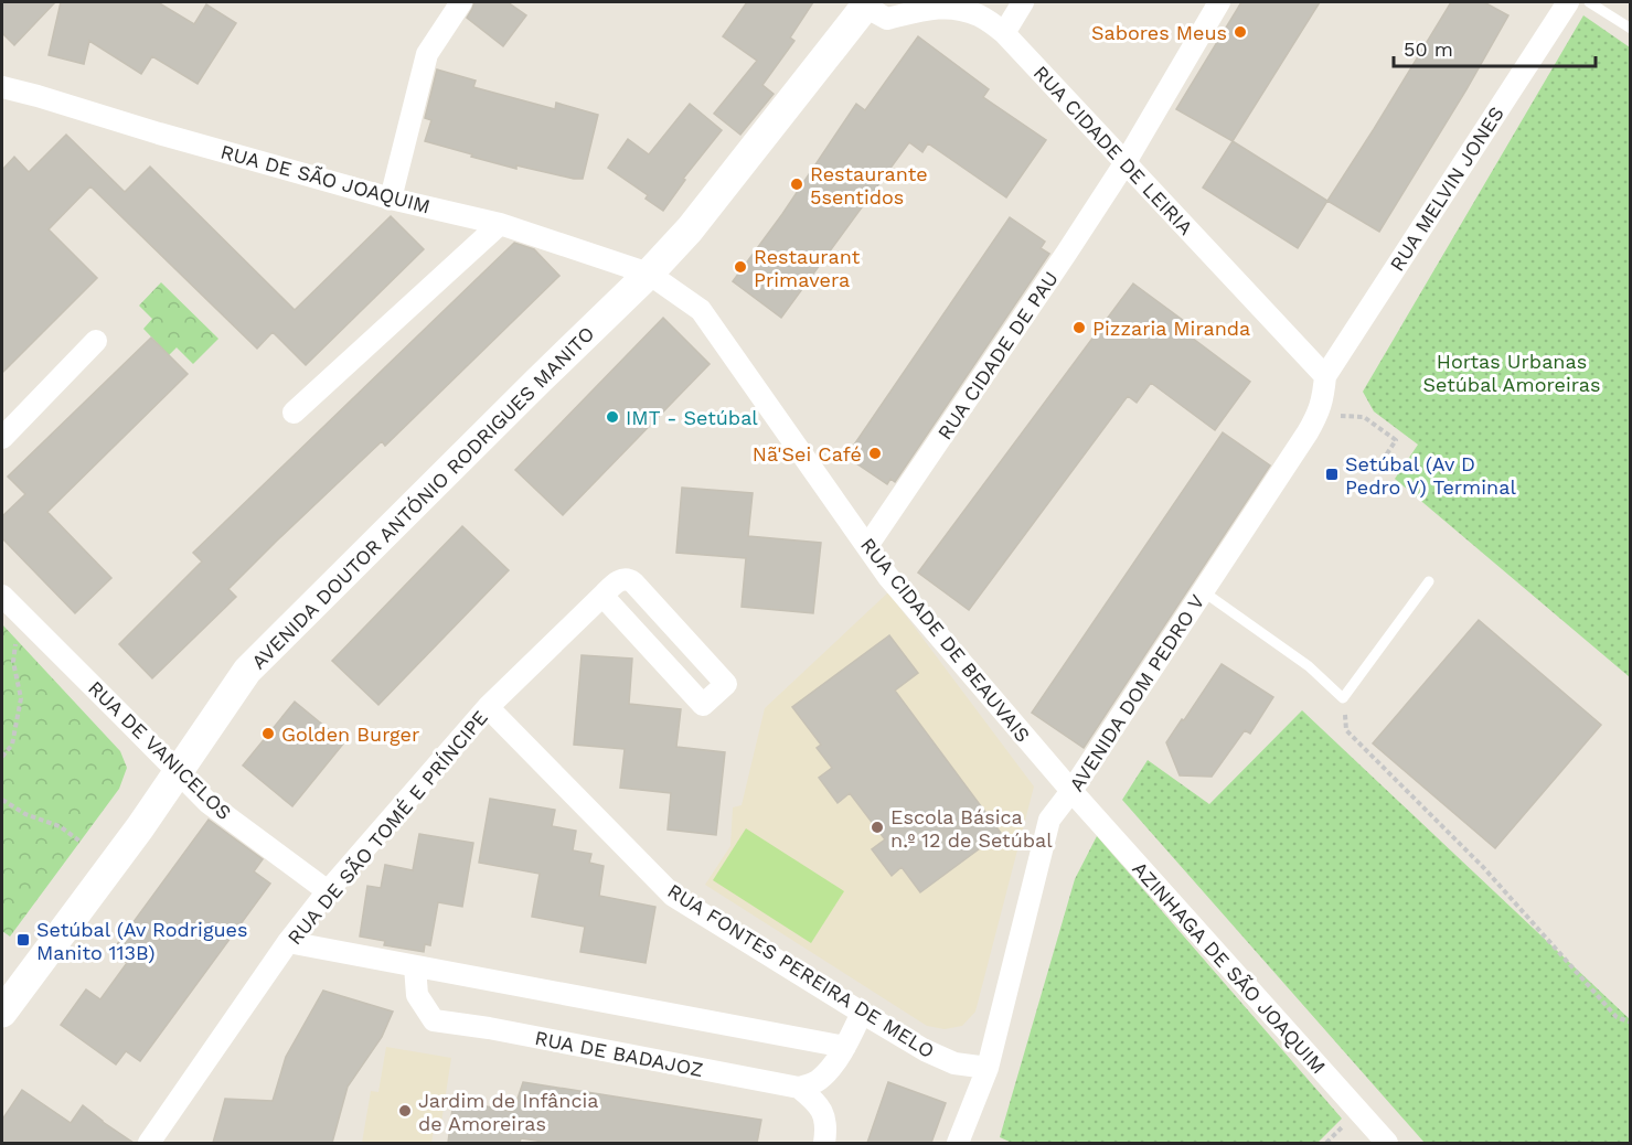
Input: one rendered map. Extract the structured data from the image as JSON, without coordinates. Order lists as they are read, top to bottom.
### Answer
{
  "streets": {
    "street": [
      "RUA CIDADE DE LEIRIA",
      "RUA DE SÃO JOAQUIM",
      "RUA MELVIN JONES",
      "RUA CIDADE DE PAU",
      "AVENIDA DOUTOR ANTÓNIO RODRIGUES MANITO",
      "RUA CIDADE DE BEAUVAIS",
      "AVENIDA DOM PEDRO V",
      "RUA DE VANICELOS",
      "RUA DE SÃO TOMÉ E PRÍNCIPE",
      "AZINHAGA DE SÃO JOAQUIM",
      "RUA FONTES PEREIRA DE MELO",
      "RUA DE BADAJOZ"
    ]
  },
  "crossings": [
    ["RUA CIDADE DE LEIRIA", "RUA MELVIN JONES"],
    ["RUA CIDADE DE LEIRIA", "RUA CIDADE DE PAU"],
    ["RUA CIDADE DE LEIRIA", "AVENIDA DOUTOR ANTÓNIO RODRIGUES MANITO"],
    ["RUA CIDADE DE LEIRIA", "AVENIDA DOM PEDRO V"],
    ["RUA DE SÃO JOAQUIM", "AVENIDA DOUTOR ANTÓNIO RODRIGUES MANITO"],
    ["RUA DE SÃO JOAQUIM", "RUA CIDADE DE BEAUVAIS"],
    ["RUA MELVIN JONES", "AVENIDA DOM PEDRO V"],
    ["RUA CIDADE DE PAU", "RUA CIDADE DE BEAUVAIS"],
    ["AVENIDA DOUTOR ANTÓNIO RODRIGUES MANITO", "RUA CIDADE DE BEAUVAIS"],
    ["AVENIDA DOUTOR ANTÓNIO RODRIGUES MANITO", "RUA DE VANICELOS"],
    ["RUA CIDADE DE BEAUVAIS", "AVENIDA DOM PEDRO V"],
    ["RUA CIDADE DE BEAUVAIS", "AZINHAGA DE SÃO JOAQUIM"],
    ["AVENIDA DOM PEDRO V", "AZINHAGA DE SÃO JOAQUIM"],
    ["AVENIDA DOM PEDRO V", "RUA FONTES PEREIRA DE MELO"],
    ["RUA DE VANICELOS", "RUA DE SÃO TOMÉ E PRÍNCIPE"],
    ["RUA DE SÃO TOMÉ E PRÍNCIPE", "RUA FONTES PEREIRA DE MELO"]
  ],
  "parks": ["Hortas Urbanas Setúbal Amoreiras"],
  "places": {
    "other": [
      "Sabores Meus",
      "Restaurante 5sentidos",
      "Restaurant Primavera",
      "Pizzaria Miranda",
      "IMT - Setúbal",
      "Nã'Sei Café",
      "Golden Burger",
      "Escola Básica n.º 12 de Setúbal",
      "Jardim de Infância de Amoreiras"
    ],
    "transit": ["Setúbal (Av D Pedro V) Terminal", "Setúbal (Av Rodrigues Manito 113B)"]
  },
  "scale_bar": "50 m"
}
